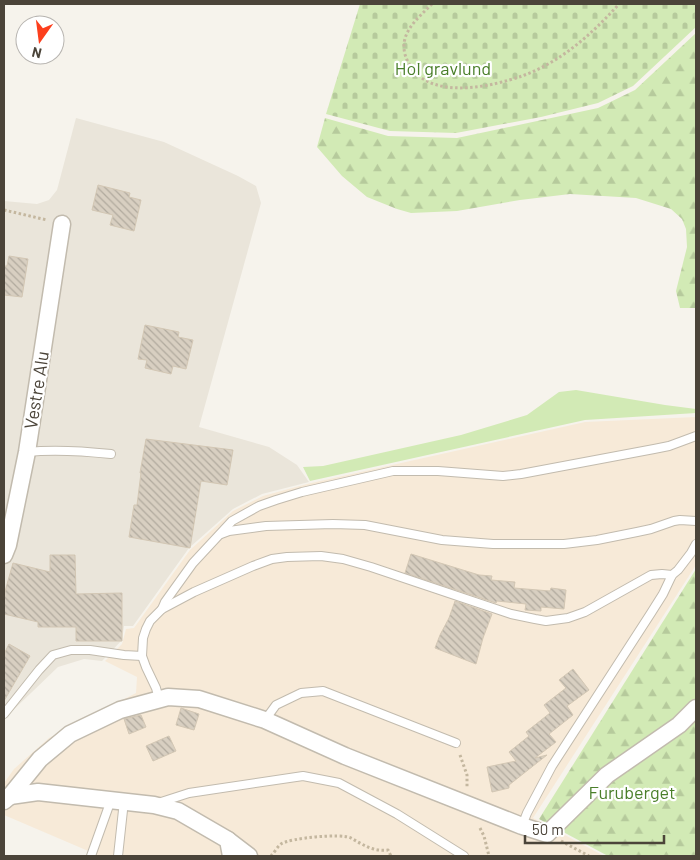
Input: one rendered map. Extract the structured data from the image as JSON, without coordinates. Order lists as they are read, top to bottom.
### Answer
{
  "streets": {
    "street": ["Vestre Alu"]
  },
  "parks": ["Hol gravlund", "Furuberget"],
  "scale_bar": "50 m",
  "north": "bottom"
}
